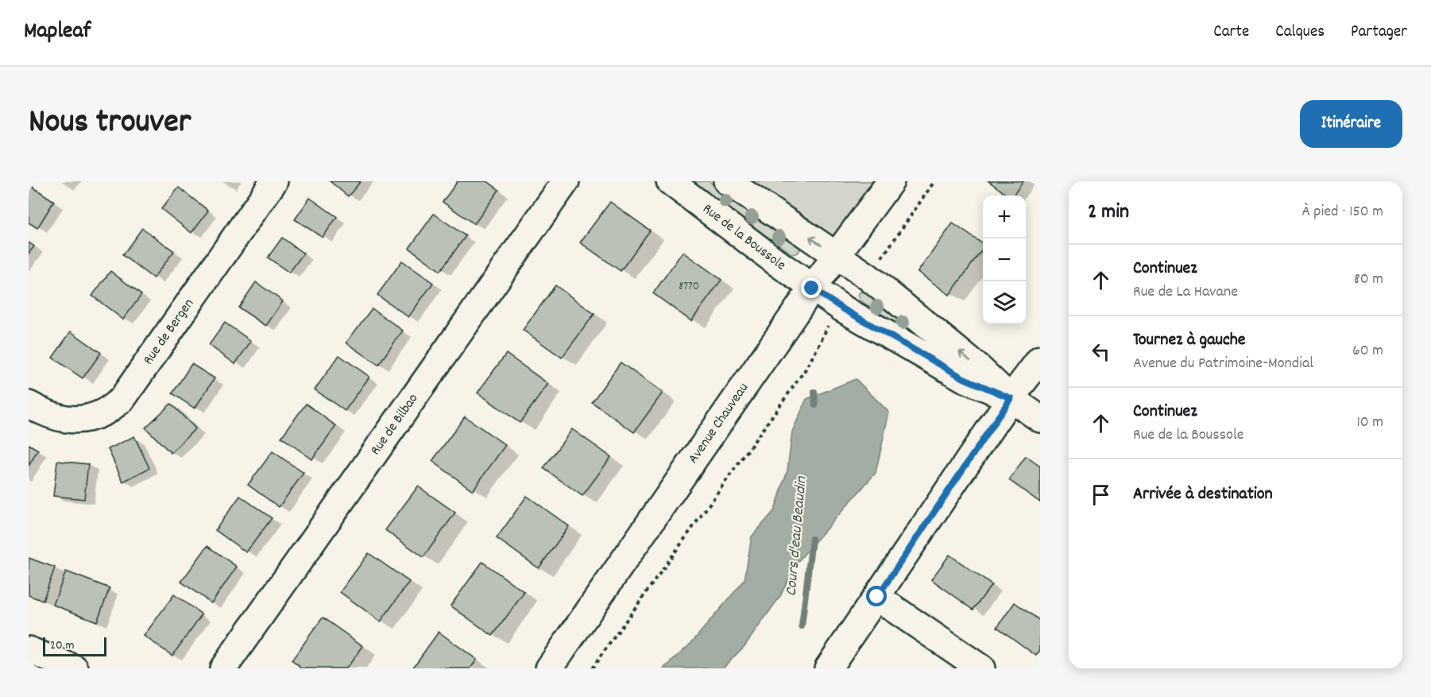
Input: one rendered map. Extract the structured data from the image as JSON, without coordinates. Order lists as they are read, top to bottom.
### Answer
{
  "streets": {
    "street": [
      "Rue de la Boussole",
      "Rue de Bergen",
      "Avenue Chauveau",
      "Rue de Bilbao"
    ]
  },
  "crossings": [
    ["Rue de la Boussole", "Avenue Chauveau"]
  ],
  "water": ["Cours d'eau Beaudin"],
  "house_numbers": ["8770"],
  "scale_bar": "20 m",
  "page": {
    "header": "Mapleaf",
    "nav": ["Carte", "Calques", "Partager"],
    "title": "Nous trouver",
    "buttons": "Itinéraire",
    "heading": ["2 min", "À pied · 150 m"],
    "map_buttons": ["+", "−"],
    "list": [
      ["Continuez", "Rue de La Havane", "80 m"],
      ["Tournez à gauche", "Avenue du Patrimoine-Mondial", "60 m"],
      ["Continuez", "Rue de la Boussole", "10 m"],
      "Arrivée à destination"
    ],
    "scale": "20 m"
  }
}
